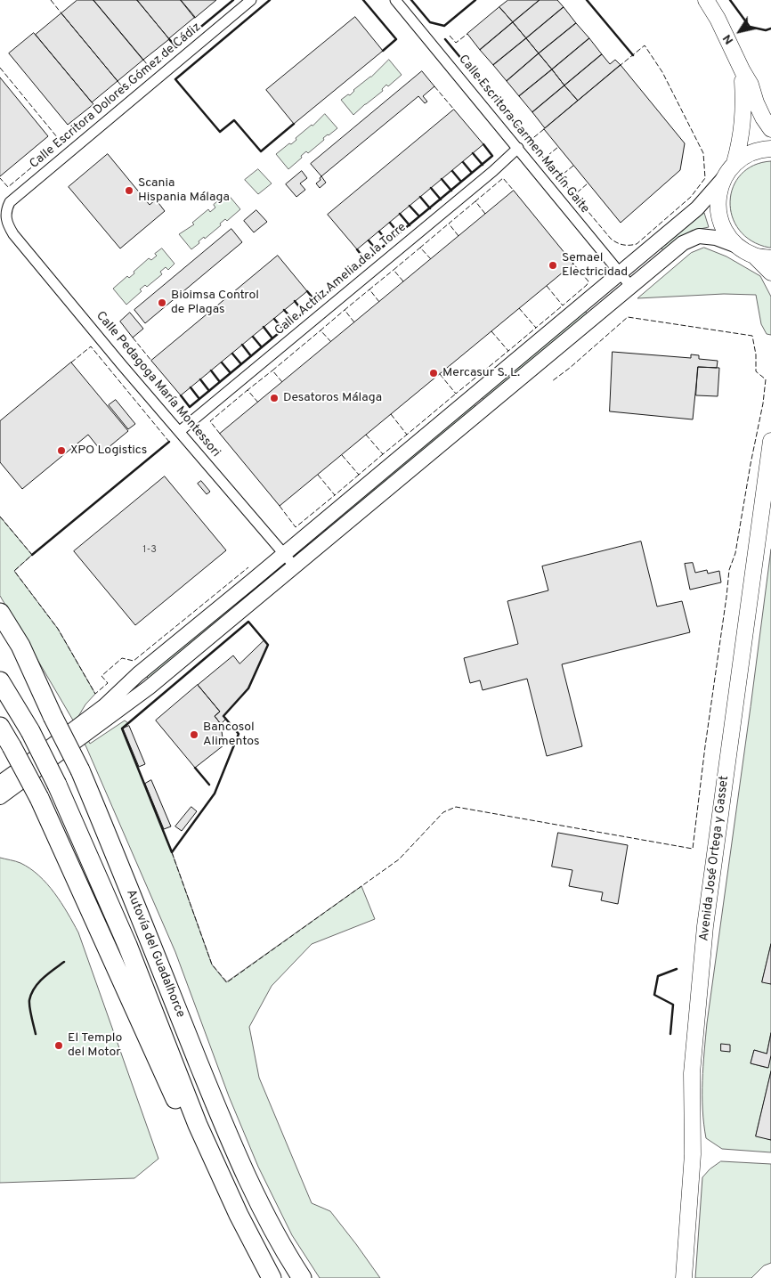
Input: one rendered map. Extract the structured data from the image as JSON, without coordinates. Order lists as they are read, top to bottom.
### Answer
{
  "streets": {
    "highway": ["Autovía del Guadalhorce"],
    "main road": ["Avenida José Ortega y Gasset"],
    "street": [
      "Calle Escritora Dolores Gómez de Cádiz",
      "Calle Escritora Carmen Martín Gaite",
      "Calle Actriz Amelia de la Torre",
      "Calle Pedagoga María Montessori"
    ]
  },
  "crossings": [
    ["Calle Escritora Dolores Gómez de Cádiz", "Calle Pedagoga María Montessori"],
    ["Calle Escritora Carmen Martín Gaite", "Calle Actriz Amelia de la Torre"],
    ["Calle Actriz Amelia de la Torre", "Calle Pedagoga María Montessori"]
  ],
  "places": [
    "Scania Hispania Málaga",
    "Semael Electricidad",
    "Bioimsa Control de Plagas",
    "Mercasur S. L.",
    "Desatoros Málaga",
    "XPO Logistics",
    "Bancosol Alimentos",
    "El Templo del Motor"
  ],
  "house_numbers": ["1-3"],
  "north": "bottom left"
}
